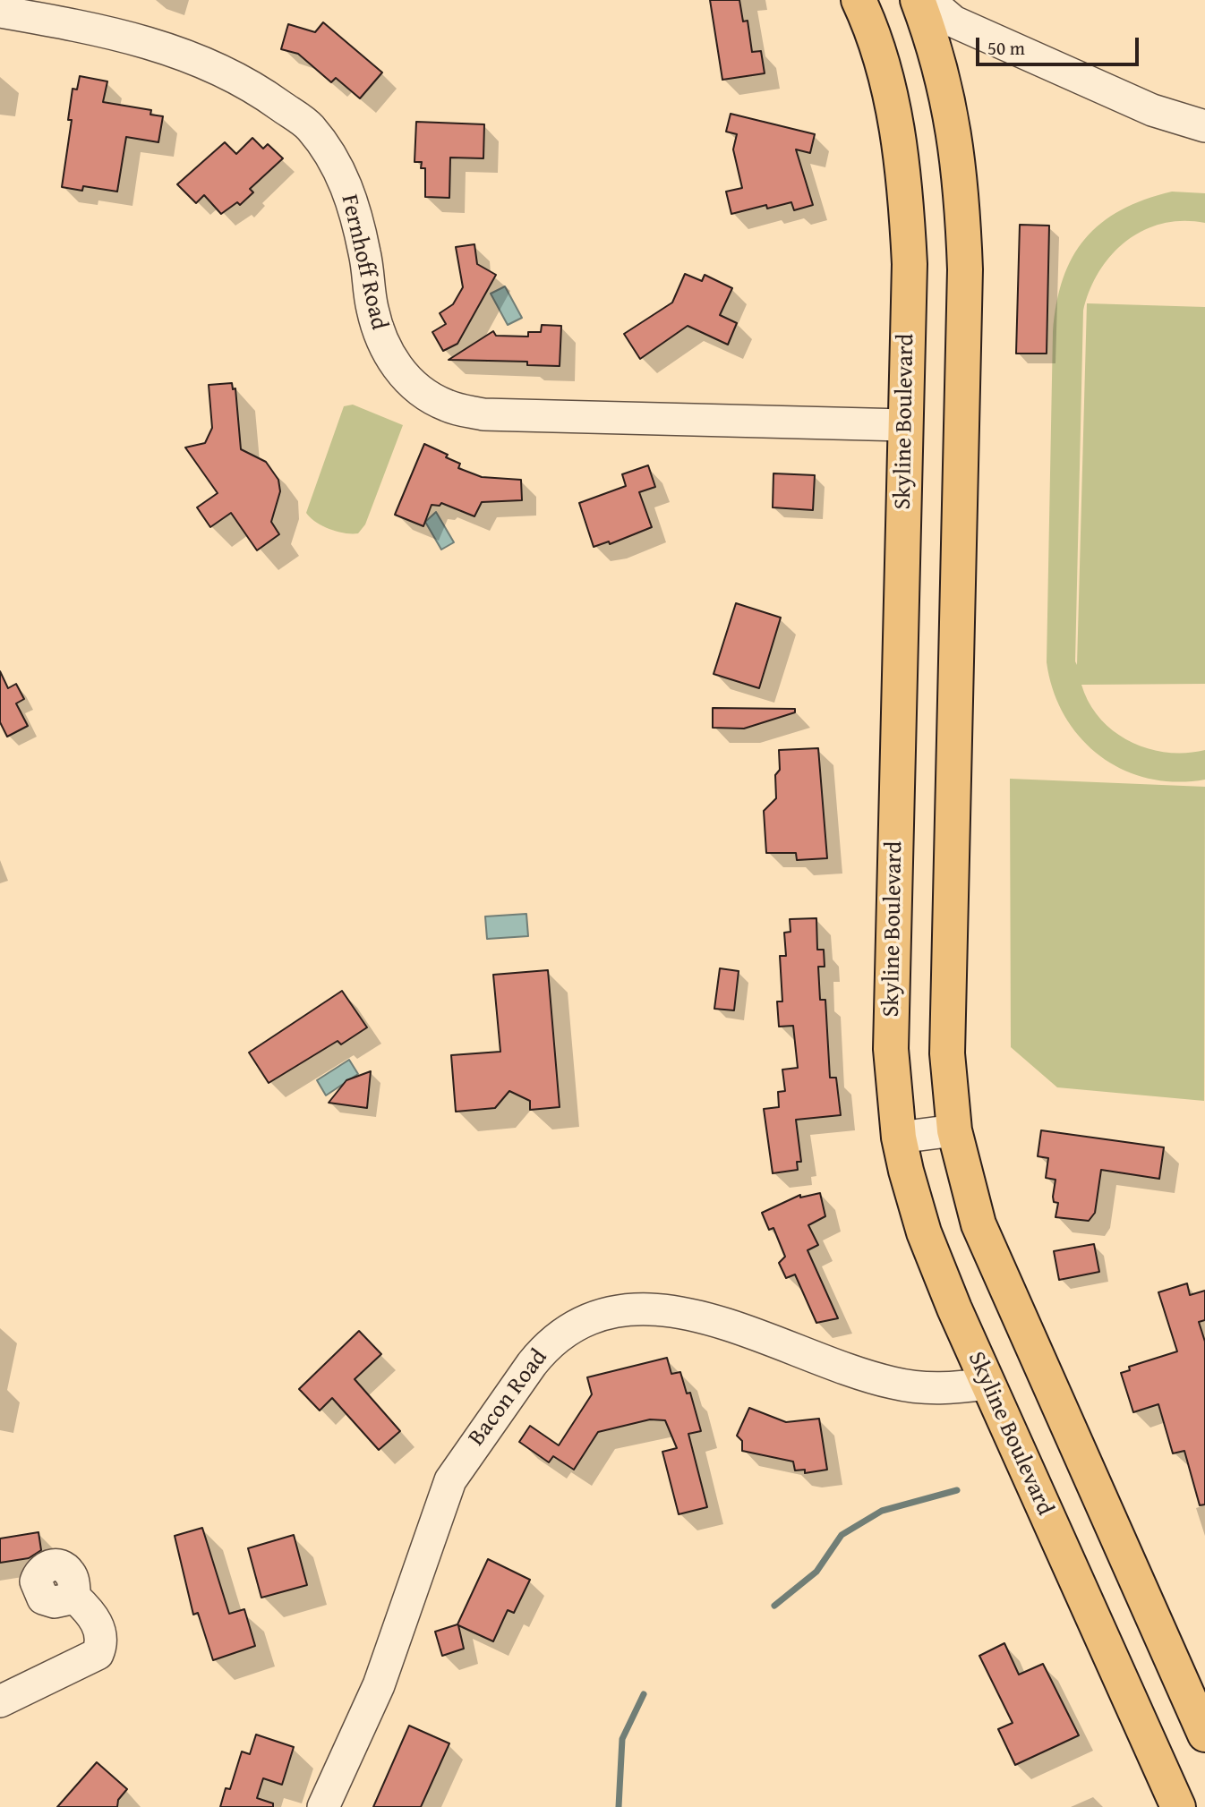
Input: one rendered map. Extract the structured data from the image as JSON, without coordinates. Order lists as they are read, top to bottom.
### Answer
{
  "streets": {
    "main road": ["Skyline Boulevard"],
    "street": ["Fernhoff Road", "Bacon Road"]
  },
  "crossings": [
    ["Fernhoff Road", "Skyline Boulevard"],
    ["Skyline Boulevard", "Bacon Road"]
  ],
  "scale_bar": "50 m"
}
